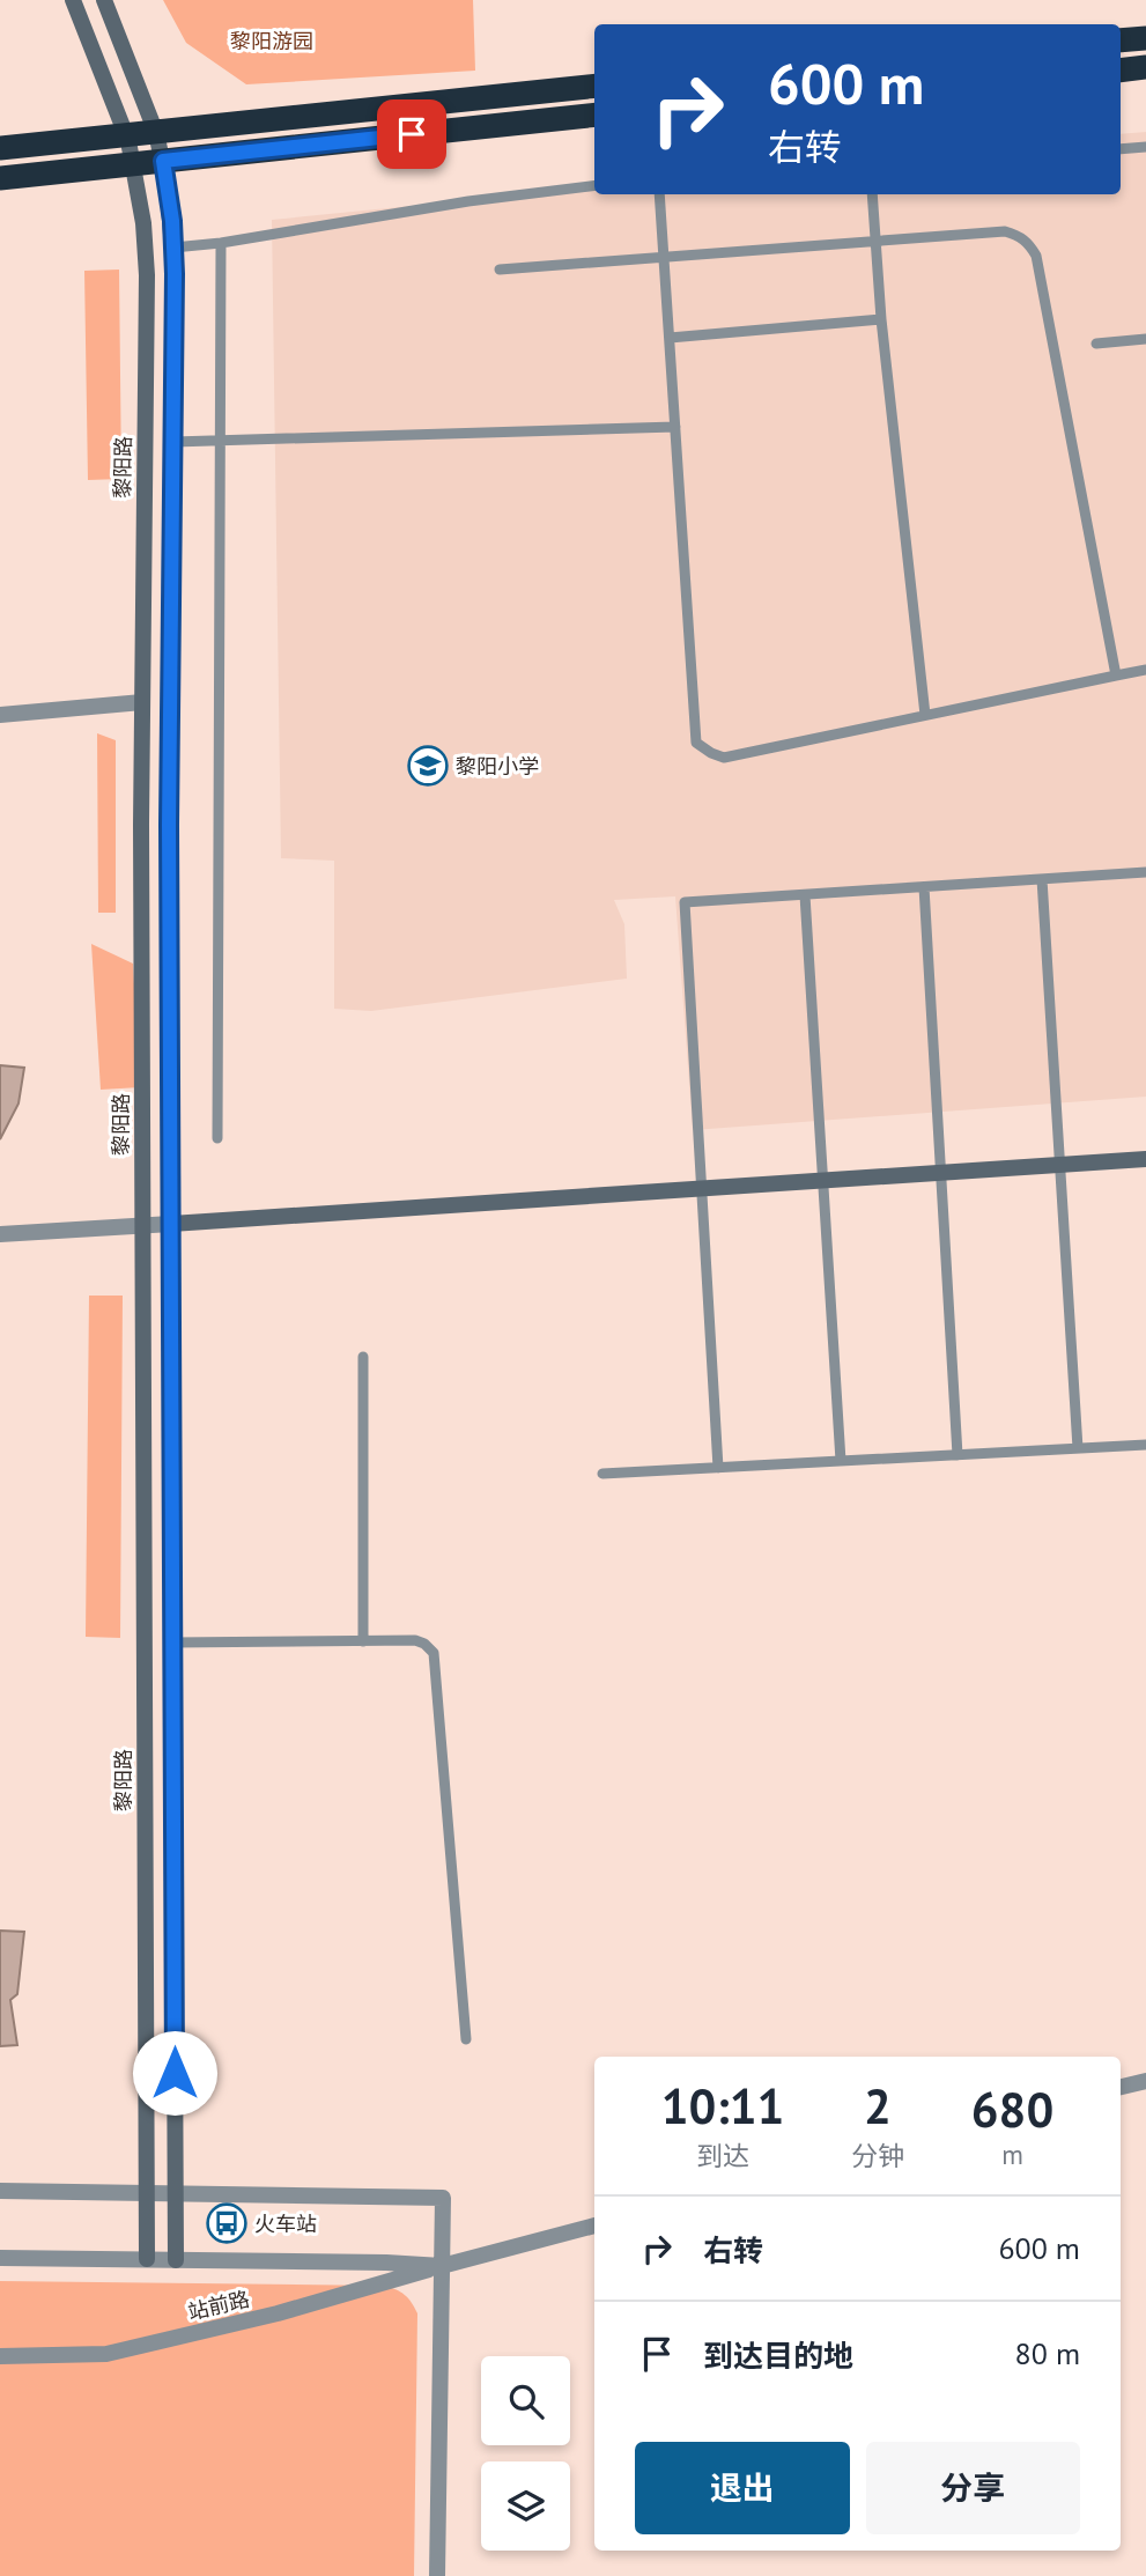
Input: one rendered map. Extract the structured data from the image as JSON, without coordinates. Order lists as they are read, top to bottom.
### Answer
{
  "streets": {
    "main road": ["黎阳路"],
    "street": ["站前路"]
  },
  "parks": ["黎阳游园"],
  "places": {
    "school or university": ["黎阳小学"],
    "bus stop": ["火车站"]
  },
  "page": {
    "turn": ["600 m", "右转"],
    "eta": [
      "10:11",
      "到达",
      "2",
      "分钟",
      "680",
      "m"
    ],
    "list": [
      {
        "name": "右转",
        "value": "600 m"
      },
      {
        "name": "到达目的地",
        "value": "80 m"
      }
    ],
    "buttons": ["退出", "分享"]
  }
}
